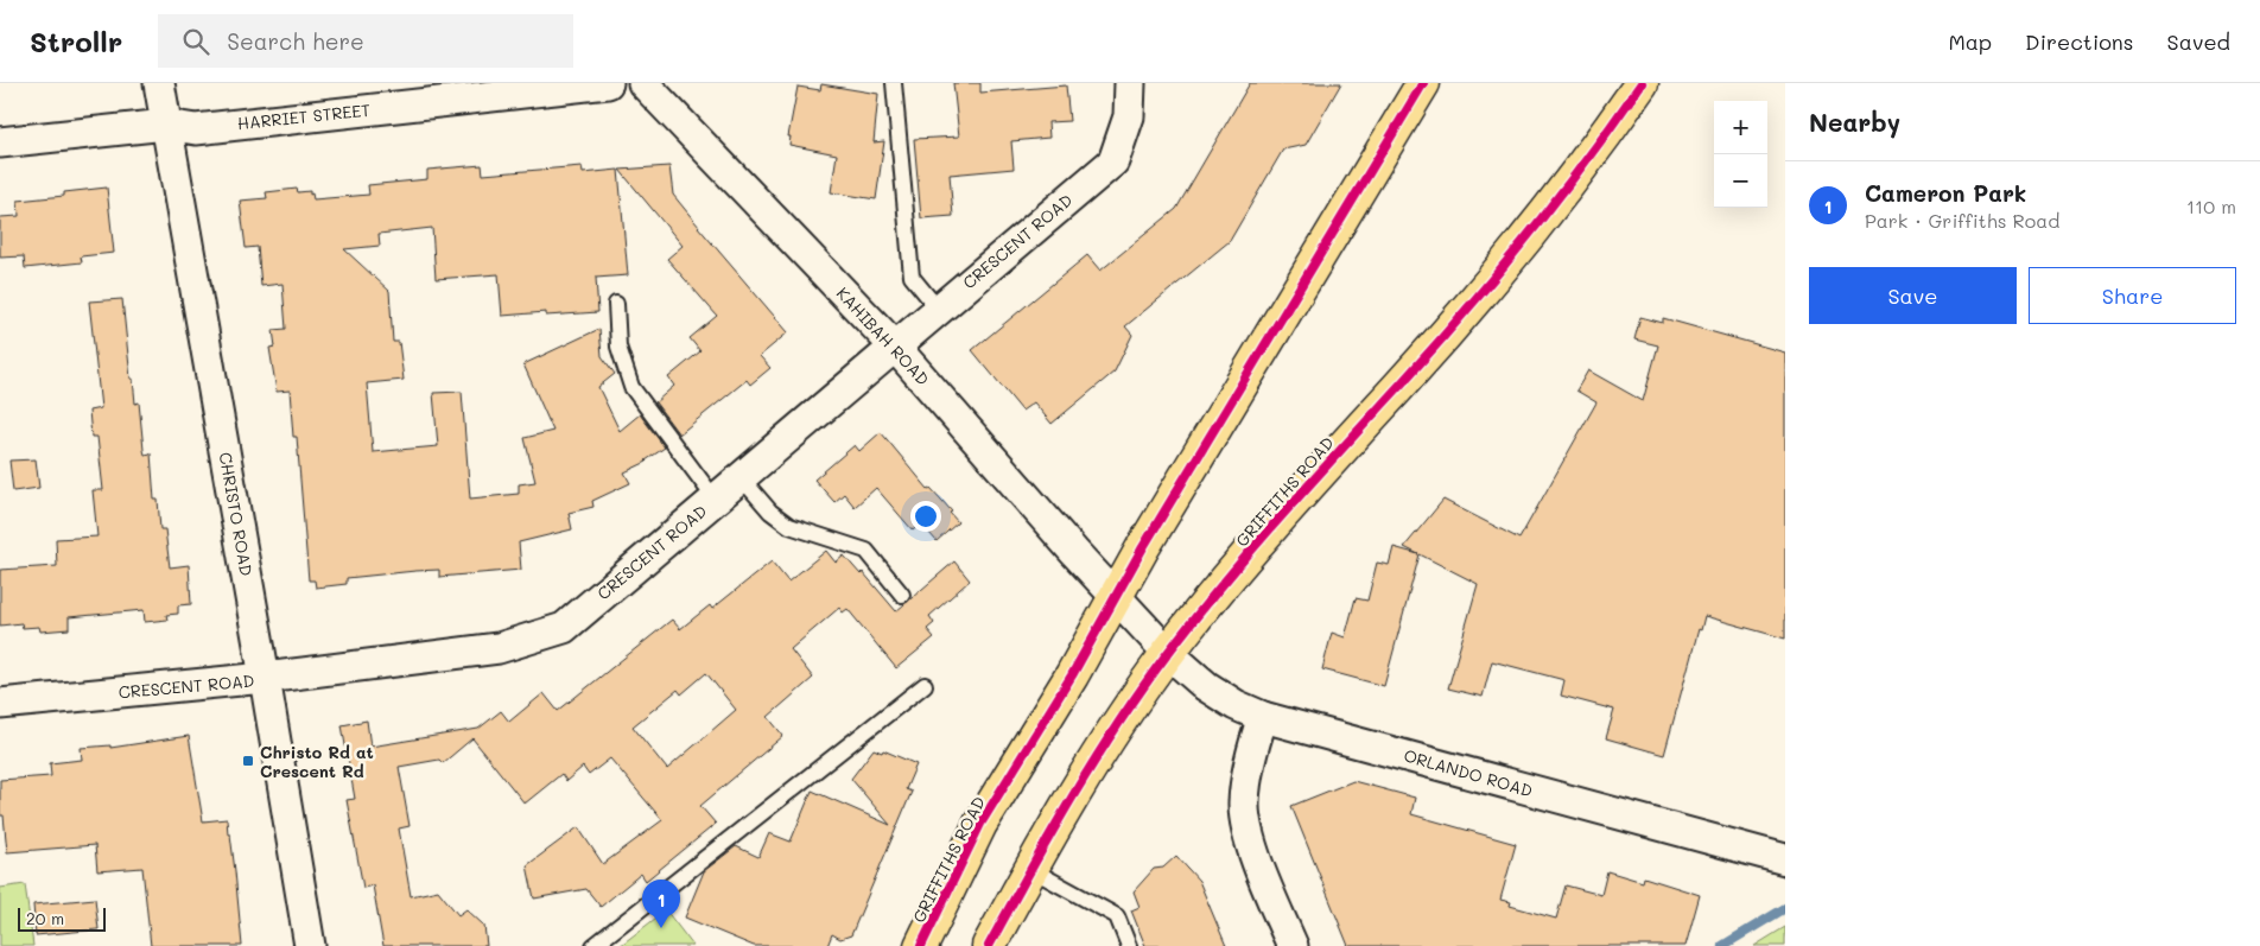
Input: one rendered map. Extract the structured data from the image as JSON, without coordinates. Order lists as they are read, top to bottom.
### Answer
{
  "streets": {
    "highway": ["GRIFFITHS ROAD"],
    "street": [
      "HARRIET STREET",
      "CRESCENT ROAD",
      "KAHIBAH ROAD",
      "CHRISTO ROAD",
      "ORLANDO ROAD"
    ]
  },
  "crossings": [
    ["HARRIET STREET", "CHRISTO ROAD"],
    ["CRESCENT ROAD", "KAHIBAH ROAD"],
    ["CRESCENT ROAD", "CHRISTO ROAD"],
    ["KAHIBAH ROAD", "GRIFFITHS ROAD"],
    ["KAHIBAH ROAD", "ORLANDO ROAD"],
    ["GRIFFITHS ROAD", "ORLANDO ROAD"]
  ],
  "places": {
    "transit": ["Christo Rd at Crescent Rd"]
  },
  "scale_bar": "20 m",
  "page": {
    "header": "Strollr",
    "search": "Search here",
    "nav": ["Map", "Directions", "Saved"],
    "heading": "Nearby",
    "map_buttons": ["+", "−"],
    "list": [
      {
        "mark": "1",
        "name": "Cameron Park",
        "note": "Park · Griffiths Road",
        "value": "110 m"
      }
    ],
    "buttons": ["Save", "Share"],
    "pins": "1",
    "scale": "20 m"
  }
}
